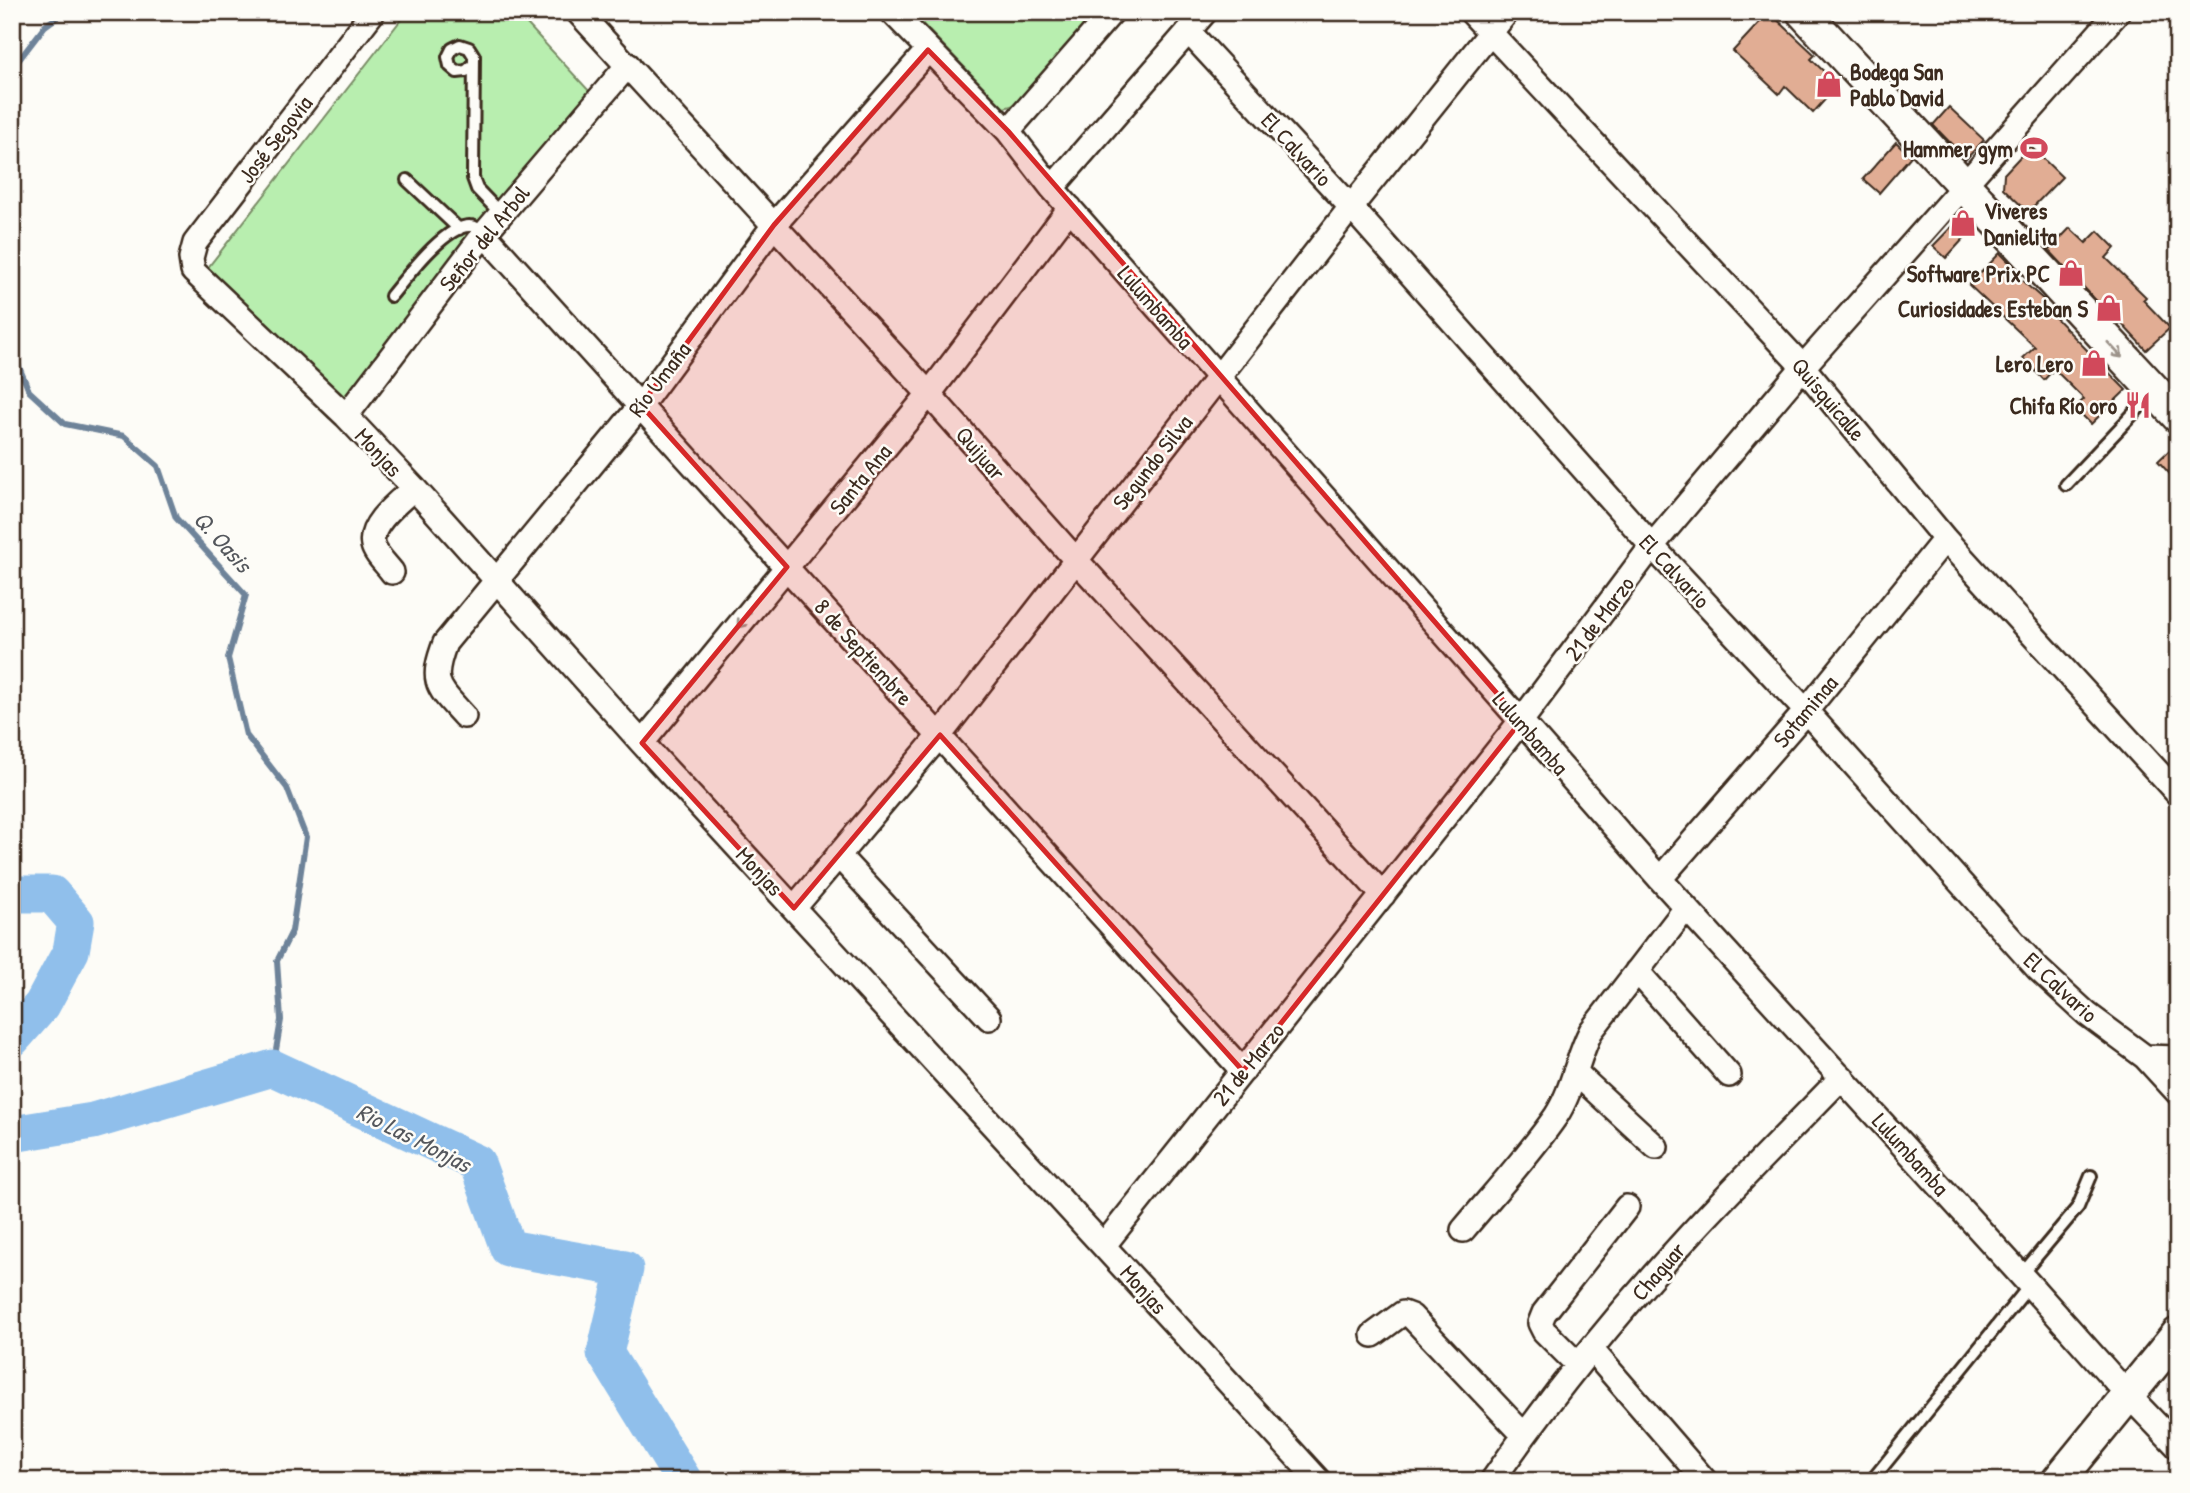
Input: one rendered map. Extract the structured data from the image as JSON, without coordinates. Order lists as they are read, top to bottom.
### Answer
{
  "streets": {
    "street": [
      "José Segovia",
      "El Calvario",
      "Señor del Arbol",
      "Lulumbamba",
      "Río Umaña",
      "Quisquicalle",
      "Monjas",
      "Quijuar",
      "Segundo Silva",
      "Santa Ana",
      "21 de Marzo",
      "8 de Septiembre",
      "Sotaminaa",
      "Chaguar"
    ]
  },
  "crossings": [
    ["José Segovia", "Monjas"],
    ["El Calvario", "Segundo Silva"],
    ["El Calvario", "21 de Marzo"],
    ["El Calvario", "Sotaminaa"],
    ["Señor del Arbol", "Monjas"],
    ["Señor del Arbol", "Quijuar"],
    ["Señor del Arbol", "8 de Septiembre"],
    ["Lulumbamba", "Río Umaña"],
    ["Lulumbamba", "Segundo Silva"],
    ["Lulumbamba", "Santa Ana"],
    ["Lulumbamba", "21 de Marzo"],
    ["Lulumbamba", "Sotaminaa"],
    ["Lulumbamba", "Chaguar"],
    ["Río Umaña", "Monjas"],
    ["Río Umaña", "Quijuar"],
    ["Río Umaña", "8 de Septiembre"],
    ["Quisquicalle", "Segundo Silva"],
    ["Quisquicalle", "21 de Marzo"],
    ["Quisquicalle", "Sotaminaa"],
    ["Monjas", "Segundo Silva"],
    ["Monjas", "Santa Ana"],
    ["Monjas", "21 de Marzo"],
    ["Quijuar", "Segundo Silva"],
    ["Quijuar", "Santa Ana"],
    ["Quijuar", "21 de Marzo"],
    ["Segundo Silva", "8 de Septiembre"],
    ["Santa Ana", "8 de Septiembre"],
    ["21 de Marzo", "8 de Septiembre"]
  ],
  "water": ["Q. Oasis", "Rio Las Monjas"],
  "places": {
    "shop": [
      "Bodega San Pablo David",
      "Viveres Danielita",
      "Software Prix PC",
      "Curiosidades Esteban S",
      "Lero Lero"
    ],
    "sports": ["Hammer gym"],
    "restaurant": ["Chifa Río oro"]
  }
}
